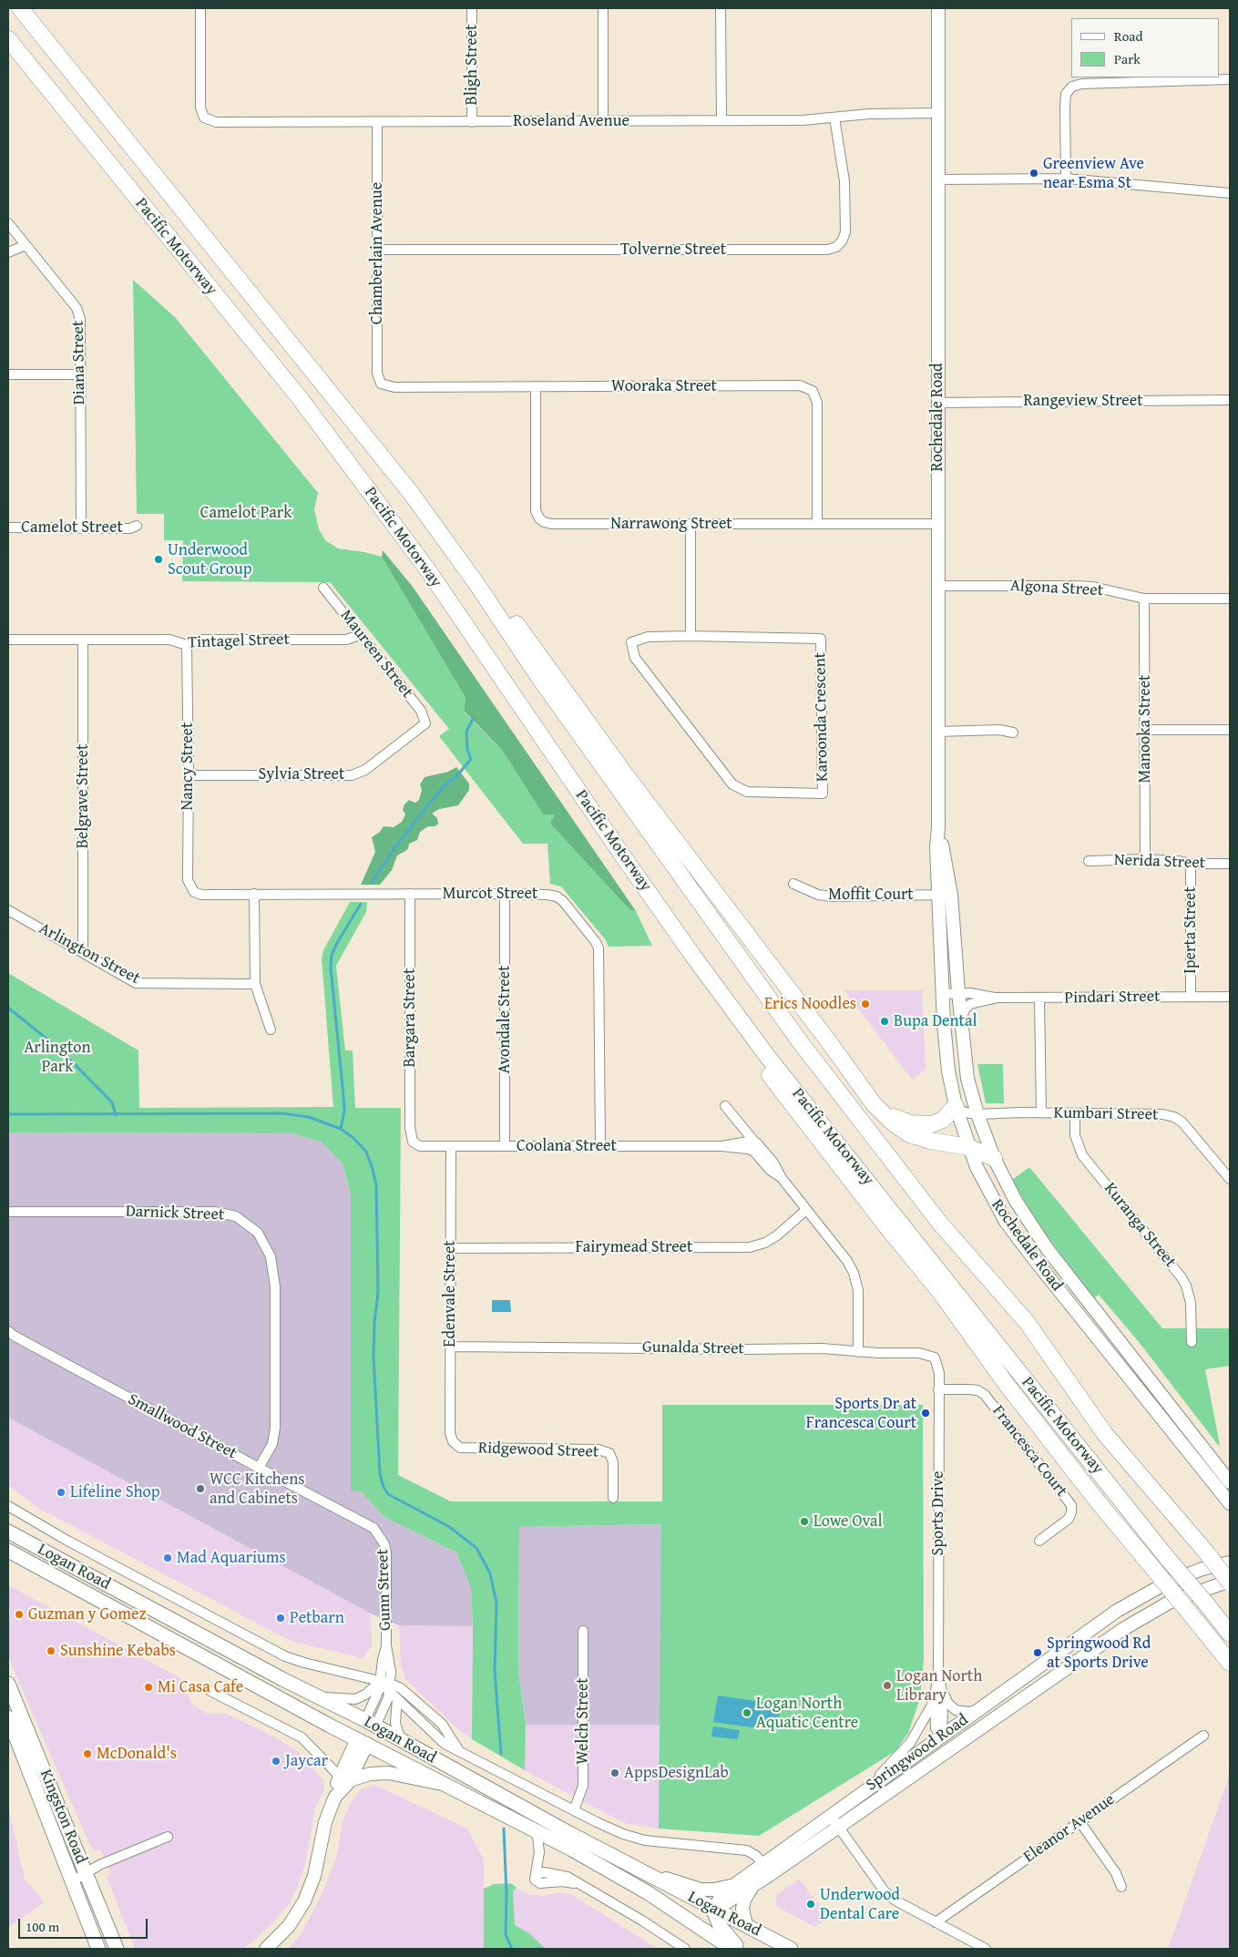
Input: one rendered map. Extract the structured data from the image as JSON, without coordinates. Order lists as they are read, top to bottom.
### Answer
{
  "streets": {
    "highway": ["Pacific Motorway"],
    "main road": [
      "Rochedale Road",
      "Sports Drive",
      "Logan Road",
      "Springwood Road",
      "Kingston Road"
    ],
    "street": [
      "Bligh Street",
      "Roseland Avenue",
      "Tolverne Street",
      "Chamberlain Avenue",
      "Diana Street",
      "Wooraka Street",
      "Rangeview Street",
      "Narrawong Street",
      "Camelot Street",
      "Algona Street",
      "Tintagel Street",
      "Maureen Street",
      "Karoonda Crescent",
      "Manooka Street",
      "Nancy Street",
      "Sylvia Street",
      "Belgrave Street",
      "Nerida Street",
      "Murcot Street",
      "Moffit Court",
      "Iperta Street",
      "Arlington Street",
      "Pindari Street",
      "Bargara Street",
      "Avondale Street",
      "Kumbari Street",
      "Coolana Street",
      "Darnick Street",
      "Kuranga Street",
      "Fairymead Street",
      "Edenvale Street",
      "Gunalda Street",
      "Smallwood Street",
      "Ridgewood Street",
      "Francesca Court",
      "Gunn Street",
      "Welch Street",
      "Eleanor Avenue"
    ]
  },
  "crossings": [
    ["Bligh Street", "Roseland Avenue"],
    ["Roseland Avenue", "Tolverne Street"],
    ["Roseland Avenue", "Chamberlain Avenue"],
    ["Roseland Avenue", "Rochedale Road"],
    ["Pacific Motorway", "Springwood Road"],
    ["Tolverne Street", "Chamberlain Avenue"],
    ["Chamberlain Avenue", "Wooraka Street"],
    ["Diana Street", "Camelot Street"],
    ["Wooraka Street", "Narrawong Street"],
    ["Rangeview Street", "Rochedale Road"],
    ["Rochedale Road", "Narrawong Street"],
    ["Rochedale Road", "Algona Street"],
    ["Rochedale Road", "Moffit Court"],
    ["Rochedale Road", "Pindari Street"],
    ["Rochedale Road", "Kumbari Street"],
    ["Algona Street", "Manooka Street"],
    ["Tintagel Street", "Maureen Street"],
    ["Tintagel Street", "Nancy Street"],
    ["Tintagel Street", "Belgrave Street"],
    ["Maureen Street", "Sylvia Street"],
    ["Manooka Street", "Nerida Street"],
    ["Nancy Street", "Sylvia Street"],
    ["Nancy Street", "Murcot Street"],
    ["Belgrave Street", "Arlington Street"],
    ["Nerida Street", "Iperta Street"],
    ["Murcot Street", "Bargara Street"],
    ["Murcot Street", "Avondale Street"],
    ["Murcot Street", "Coolana Street"],
    ["Iperta Street", "Pindari Street"],
    ["Bargara Street", "Coolana Street"],
    ["Avondale Street", "Coolana Street"],
    ["Kumbari Street", "Kuranga Street"],
    ["Coolana Street", "Edenvale Street"],
    ["Darnick Street", "Smallwood Street"],
    ["Fairymead Street", "Edenvale Street"],
    ["Edenvale Street", "Gunalda Street"],
    ["Edenvale Street", "Ridgewood Street"],
    ["Gunalda Street", "Sports Drive"],
    ["Smallwood Street", "Gunn Street"],
    ["Francesca Court", "Sports Drive"],
    ["Sports Drive", "Springwood Road"],
    ["Logan Road", "Gunn Street"],
    ["Logan Road", "Welch Street"],
    ["Logan Road", "Springwood Road"]
  ],
  "parks": ["Camelot Park", "Arlington Park"],
  "places": [
    "Greenview Ave near Esma St",
    "Underwood Scout Group",
    "Erics Noodles",
    "Bupa Dental",
    "Sports Dr at Francesca Court",
    "WCC Kitchens and Cabinets",
    "Lifeline Shop",
    "Lowe Oval",
    "Mad Aquariums",
    "Guzman y Gomez",
    "Petbarn",
    "Sunshine Kebabs",
    "Springwood Rd at Sports Drive",
    "Logan North Library",
    "Mi Casa Cafe",
    "Logan North Aquatic Centre",
    "McDonald's",
    "Jaycar",
    "AppsDesignLab",
    "Underwood Dental Care"
  ],
  "legend": ["Road", "Park"],
  "scale_bar": "100 m"
}
